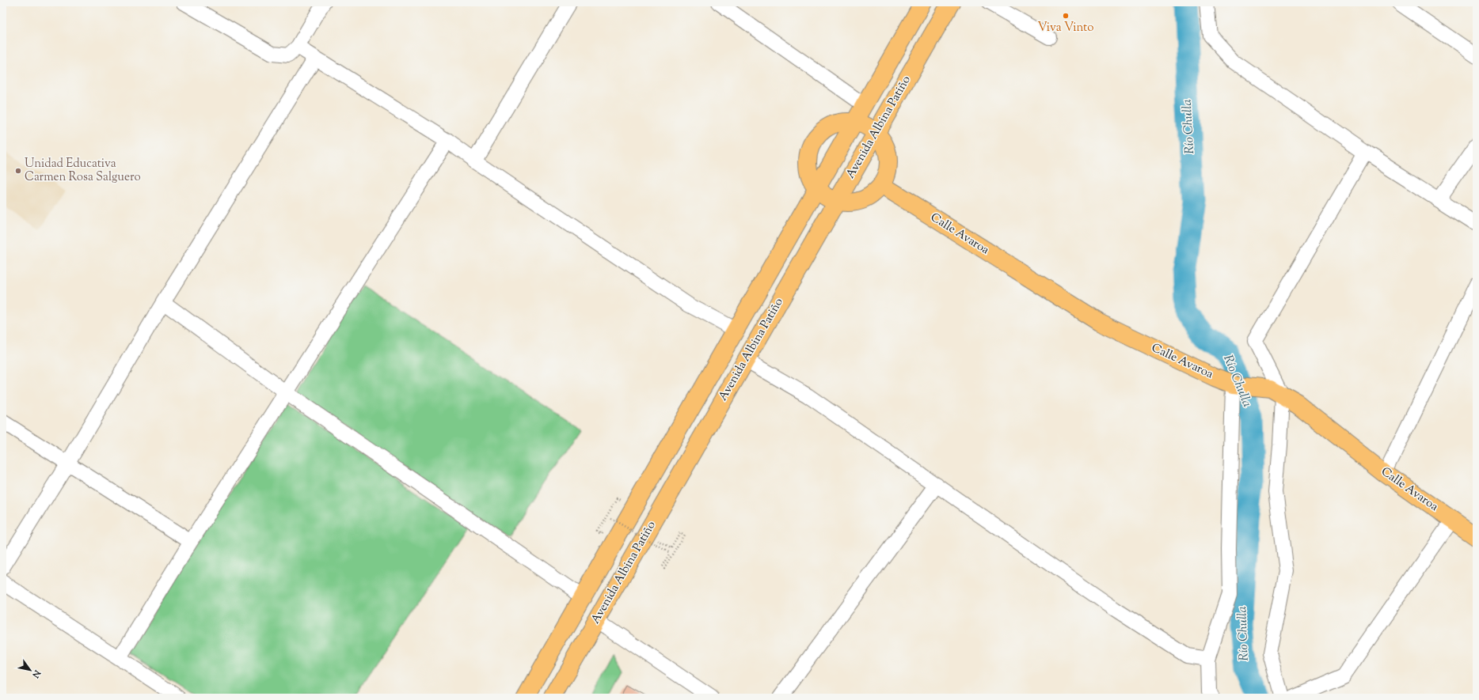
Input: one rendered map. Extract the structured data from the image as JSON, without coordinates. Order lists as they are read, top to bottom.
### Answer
{
  "streets": {
    "main road": ["Avenida Albina Patiño", "Calle Avaroa"]
  },
  "water": ["Río Chulla"],
  "places": ["Viva Vinto", "Unidad Educativa Carmen Rosa Salguero"],
  "north": "bottom right"
}
